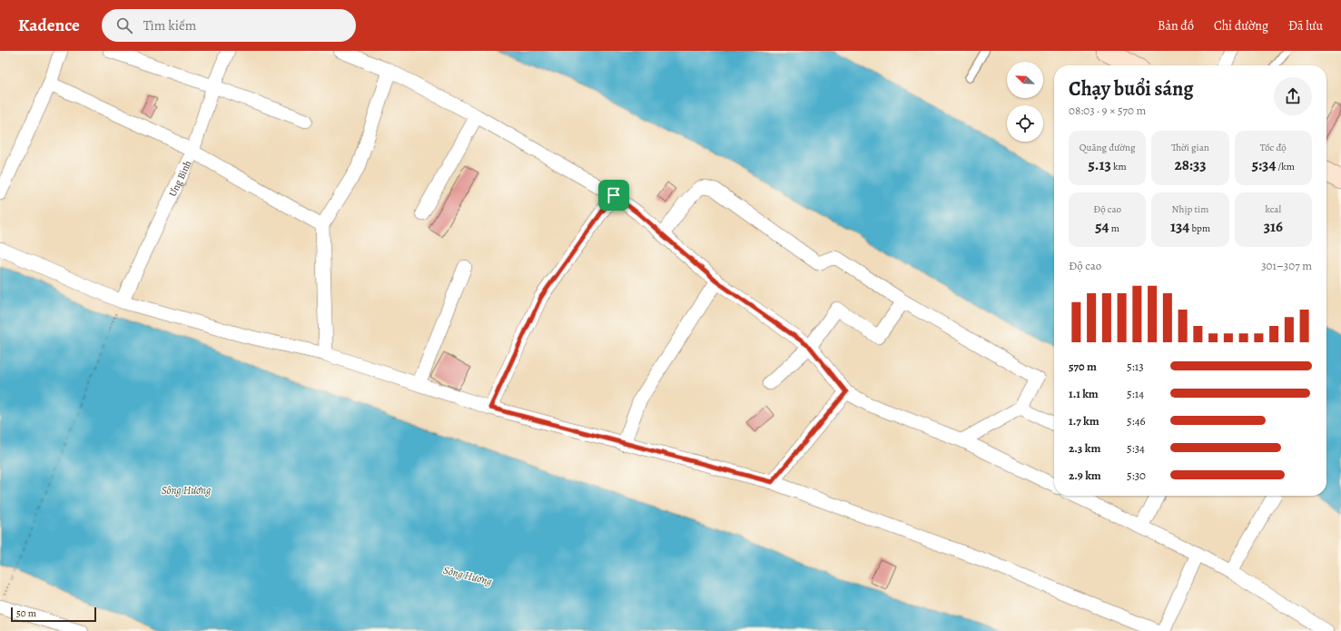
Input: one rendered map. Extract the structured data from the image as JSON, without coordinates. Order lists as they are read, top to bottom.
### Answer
{
  "streets": {
    "street": ["Ưng Bình"]
  },
  "water": ["Sông Hương"],
  "scale_bar": "50 m",
  "north": "top left",
  "page": {
    "header": "Kadence",
    "search": "Tìm kiếm",
    "nav": ["Bản đồ", "Chỉ đường", "Đã lưu"],
    "heading": ["Chạy buổi sáng", "08:03 · 9 × 570 m"],
    "stats": [
      ["Quãng đường", "5.13 km"],
      ["Thời gian", "28:33"],
      ["Tốc độ", "5:34 /km"],
      ["Độ cao", "54 m"],
      ["Nhịp tim", "134 bpm"],
      ["kcal", "316"]
    ],
    "chart": ["Độ cao", "301–307 m"],
    "list": [
      {
        "name": "570 m",
        "note": "5:13"
      },
      {
        "name": "1.1 km",
        "note": "5:14"
      },
      {
        "name": "1.7 km",
        "note": "5:46"
      },
      {
        "name": "2.3 km",
        "note": "5:34"
      },
      {
        "name": "2.9 km",
        "note": "5:30"
      }
    ],
    "scale": "50 m"
  }
}
